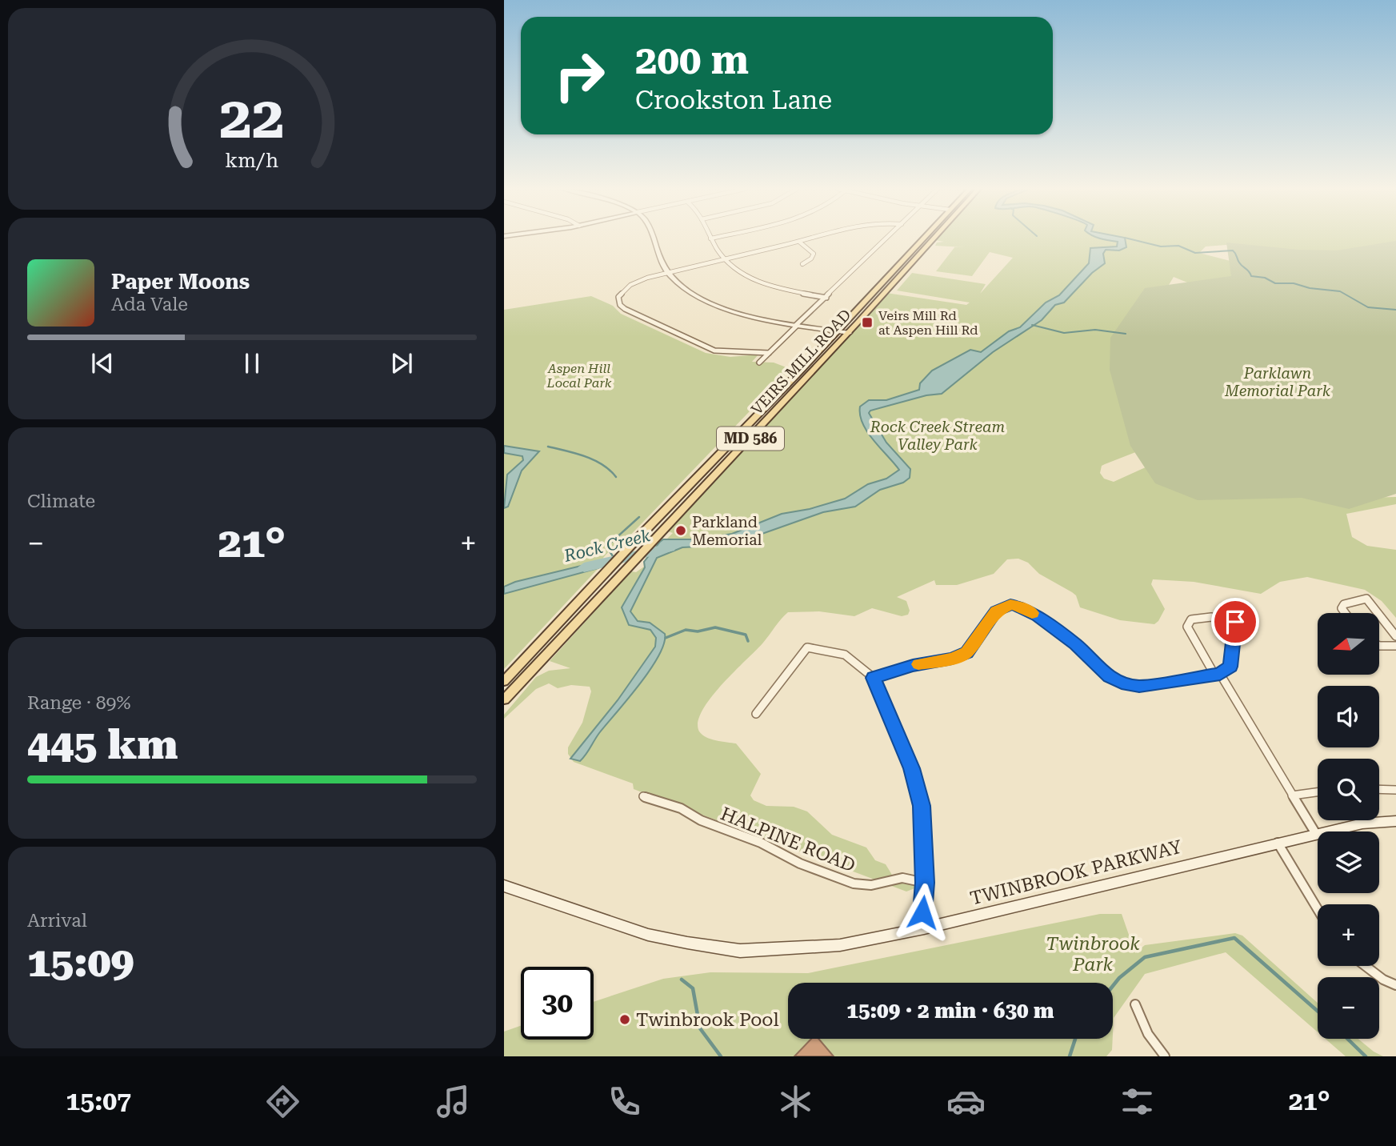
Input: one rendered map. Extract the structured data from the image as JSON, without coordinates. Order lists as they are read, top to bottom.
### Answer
{
  "streets": {
    "main road": ["VEIRS MILL ROAD", "MD 586", "TWINBROOK PARKWAY"],
    "street": ["HALPINE ROAD"]
  },
  "water": ["Rock Creek"],
  "parks": [
    "Aspen Hill Local Park",
    "Parklawn Memorial Park",
    "Rock Creek Stream Valley Park",
    "Twinbrook Park"
  ],
  "places": {
    "transit": ["Veirs Mill Rd at Aspen Hill Rd"],
    "other": ["Parkland Memorial", "Twinbrook Pool"]
  },
  "north": "left",
  "page": {
    "turn": ["200 m", "Crookston Lane"],
    "song": ["Paper Moons", "Ada Vale"],
    "tile": [
      "Climate",
      ["Range · 89%", "445 km"],
      ["Arrival", "15:09"]
    ],
    "heat": ["−", "21°", "+"],
    "map_buttons": ["+", "−"],
    "limit": "30",
    "trip": "15:09 · 2 min · 630 m",
    "tabs": ["15:07", "21°"],
    "gauge": ["22", "km/h"]
  }
}
